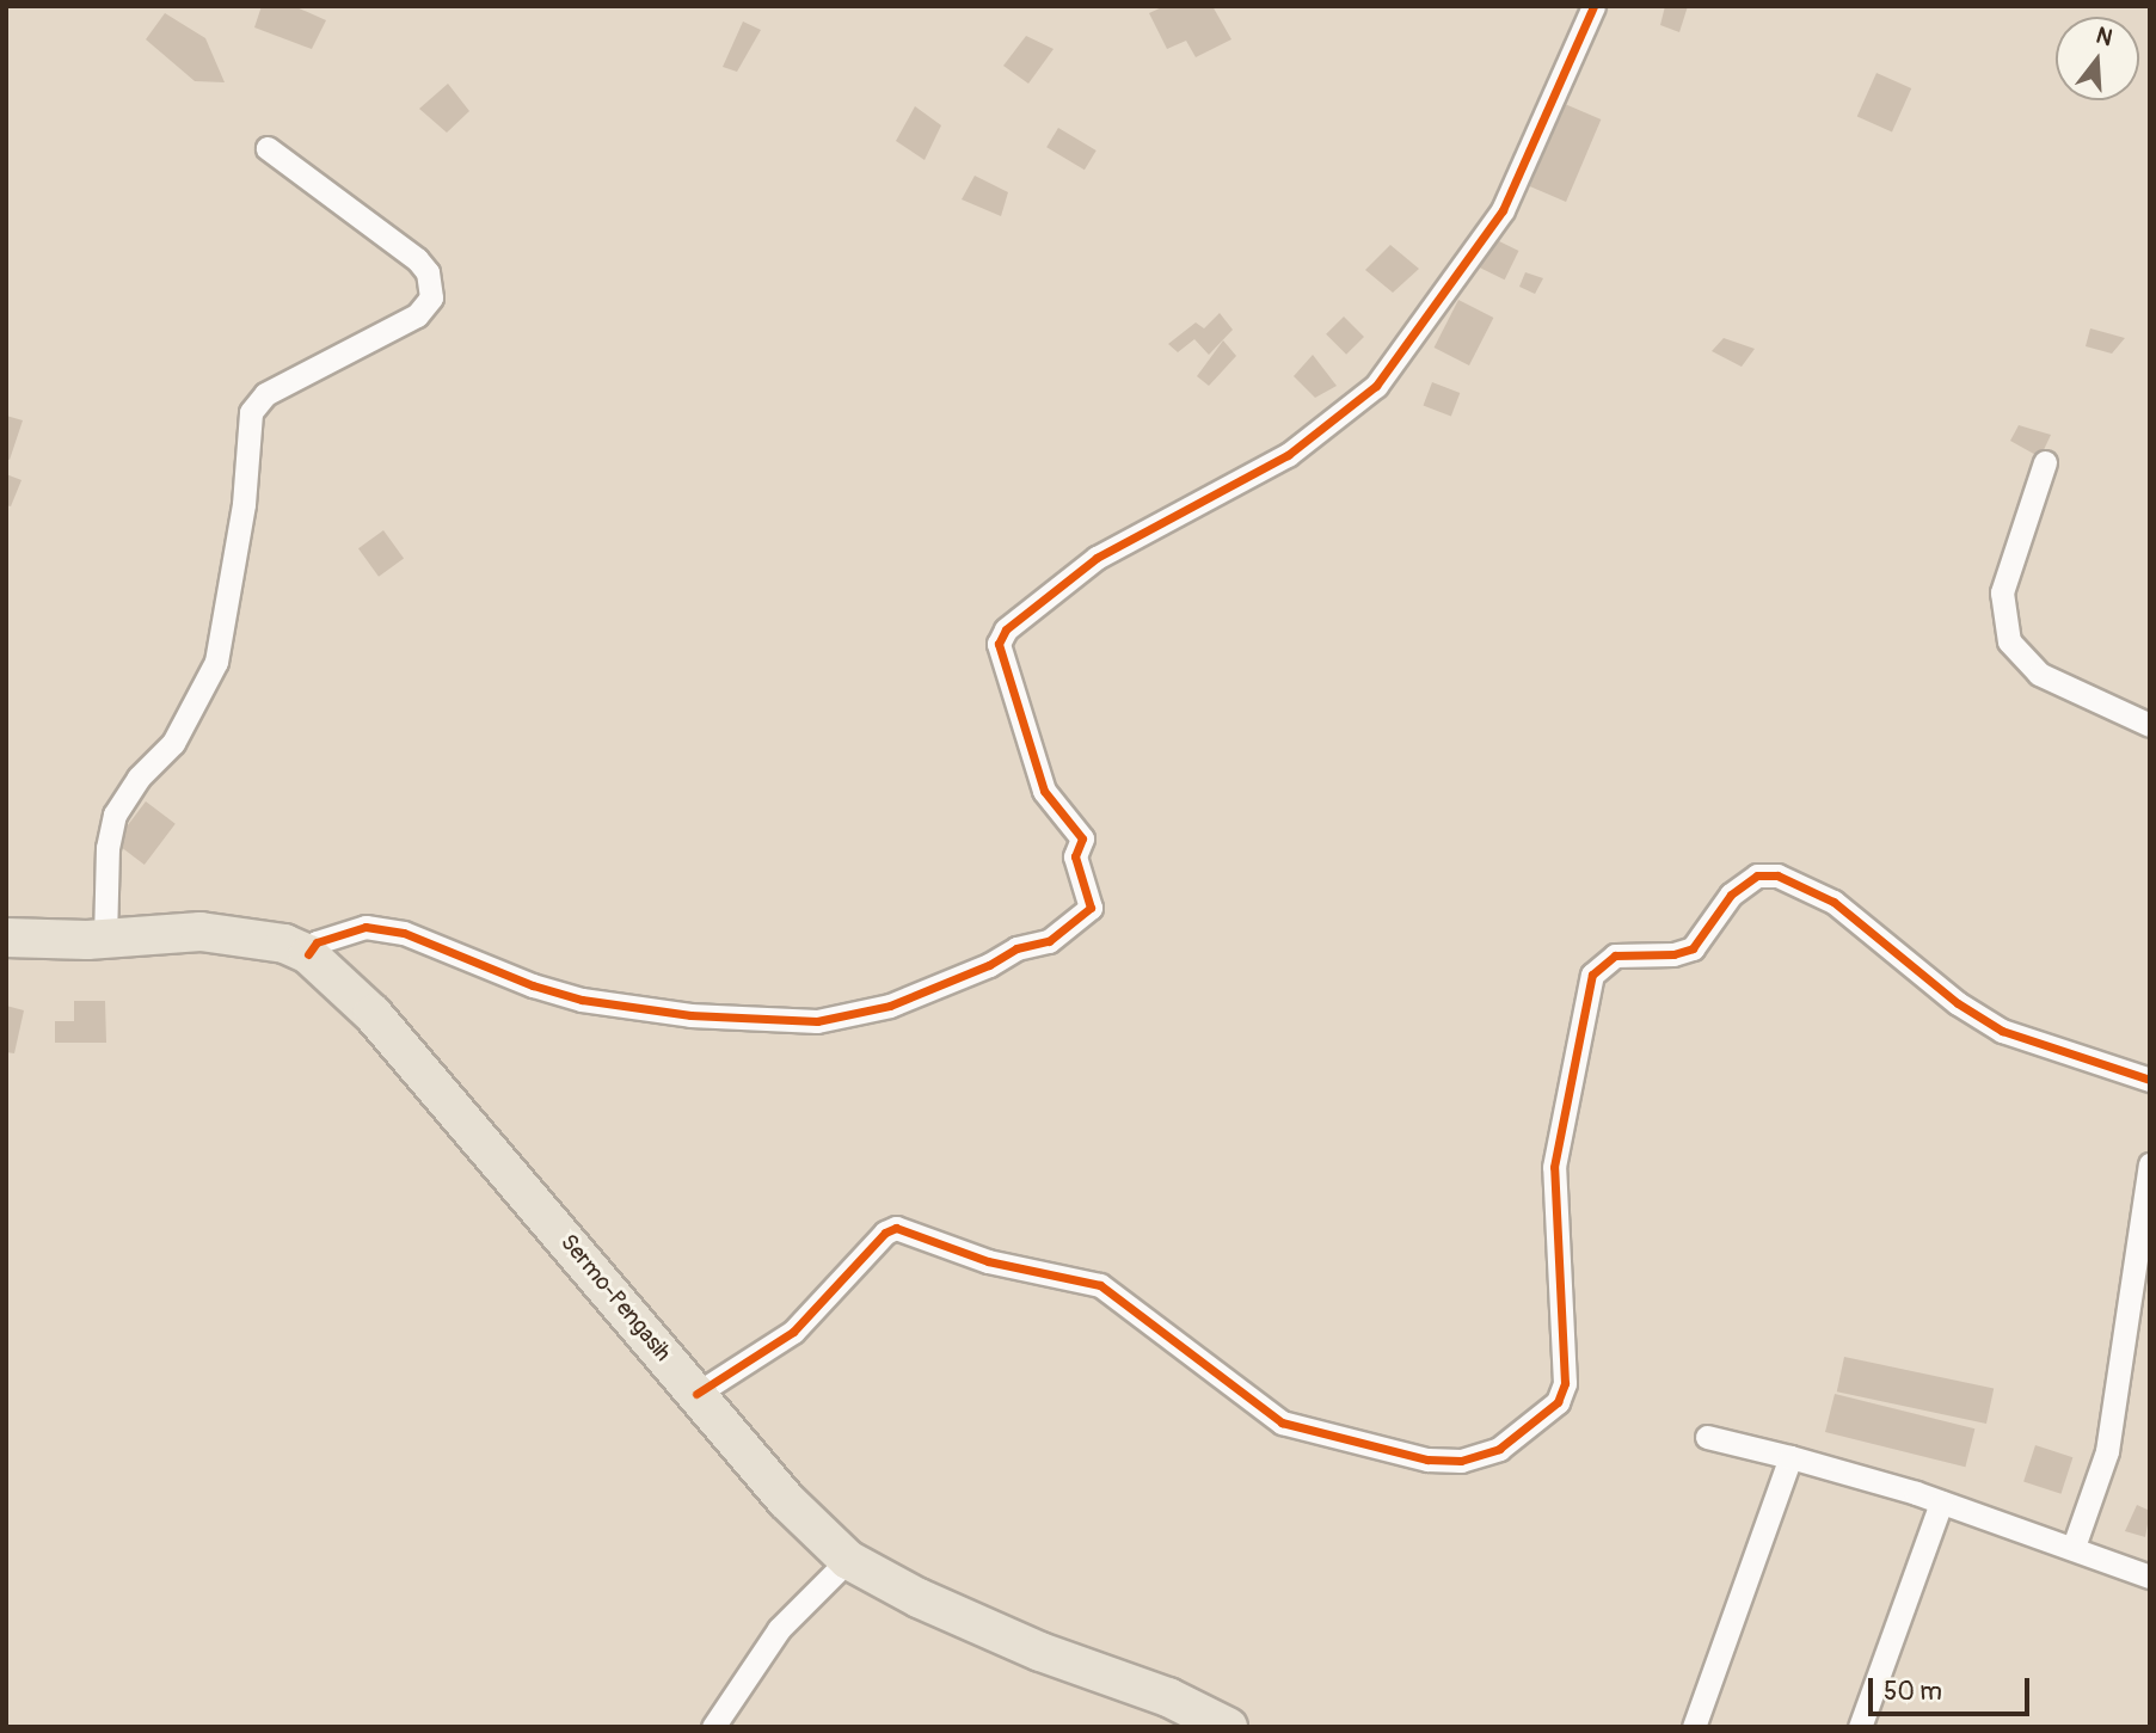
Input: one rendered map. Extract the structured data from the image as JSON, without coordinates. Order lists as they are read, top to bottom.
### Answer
{
  "streets": {
    "main road": ["Sermo-Pengasih"]
  },
  "scale_bar": "50 m",
  "north": "top"
}
